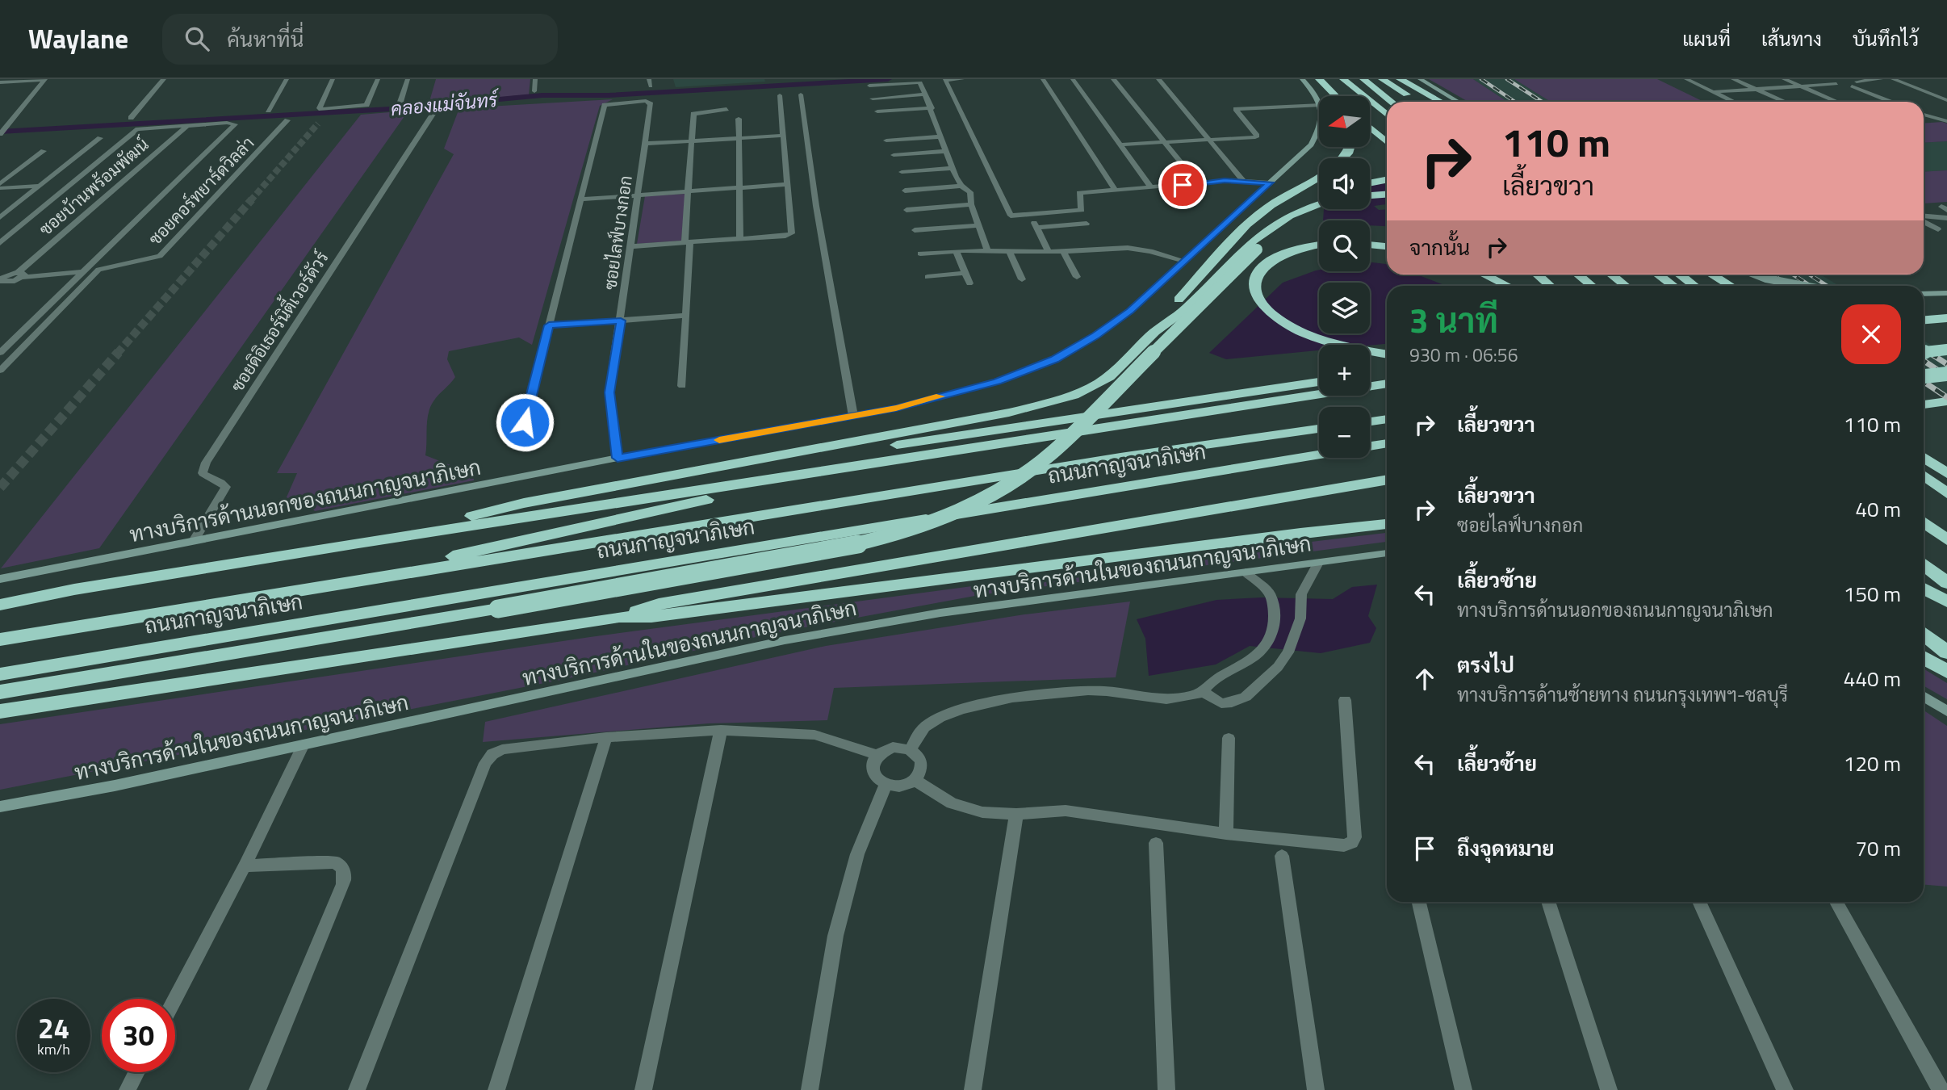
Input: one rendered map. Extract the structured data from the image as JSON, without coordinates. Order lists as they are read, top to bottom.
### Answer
{
  "streets": {
    "highway": ["ถนนกาญจนาภิเษก"],
    "main road": ["ทางบริการด้านนอกของถนนกาญจนาภิเษก", "ทางบริการด้านในของถนนกาญจนาภิเษก"],
    "street": [
      "ซอยบ้านพร้อมพัฒน์",
      "ซอยคอร์ทยาร์ดวิลล่า",
      "ซอยไลฟ์บางกอก",
      "ซอยดิอิเธอร์นิตี้เวอร์ดัวร์"
    ]
  },
  "crossings": [
    ["ซอยไลฟ์บางกอก", "ทางบริการด้านนอกของถนนกาญจนาภิเษก"],
    ["ซอยดิอิเธอร์นิตี้เวอร์ดัวร์", "ทางบริการด้านนอกของถนนกาญจนาภิเษก"]
  ],
  "water": ["คลองแม่จันทร์"],
  "north": "left",
  "page": {
    "header": "Waylane",
    "search": "ค้นหาที่นี่",
    "nav": ["แผนที่", "เส้นทาง", "บันทึกไว้"],
    "map_buttons": ["+", "−"],
    "turn": ["110 m", "เลี้ยวขวา"],
    "then": "จากนั้น",
    "heading": ["3 นาที", "930 m · 06:56"],
    "list": [
      {
        "name": "เลี้ยวขวา",
        "value": "110 m"
      },
      {
        "name": "เลี้ยวขวา",
        "note": "ซอยไลฟ์บางกอก",
        "value": "40 m"
      },
      {
        "name": "เลี้ยวซ้าย",
        "note": "ทางบริการด้านนอกของถนนกาญจนาภิเษก",
        "value": "150 m"
      },
      {
        "name": "ตรงไป",
        "note": "ทางบริการด้านซ้ายทาง ถนนกรุงเทพฯ-ชลบุรี",
        "value": "440 m"
      },
      {
        "name": "เลี้ยวซ้าย",
        "value": "120 m"
      },
      {
        "name": "ถึงจุดหมาย",
        "value": "70 m"
      }
    ],
    "speed": "24 km/h",
    "limit": "30"
  }
}
